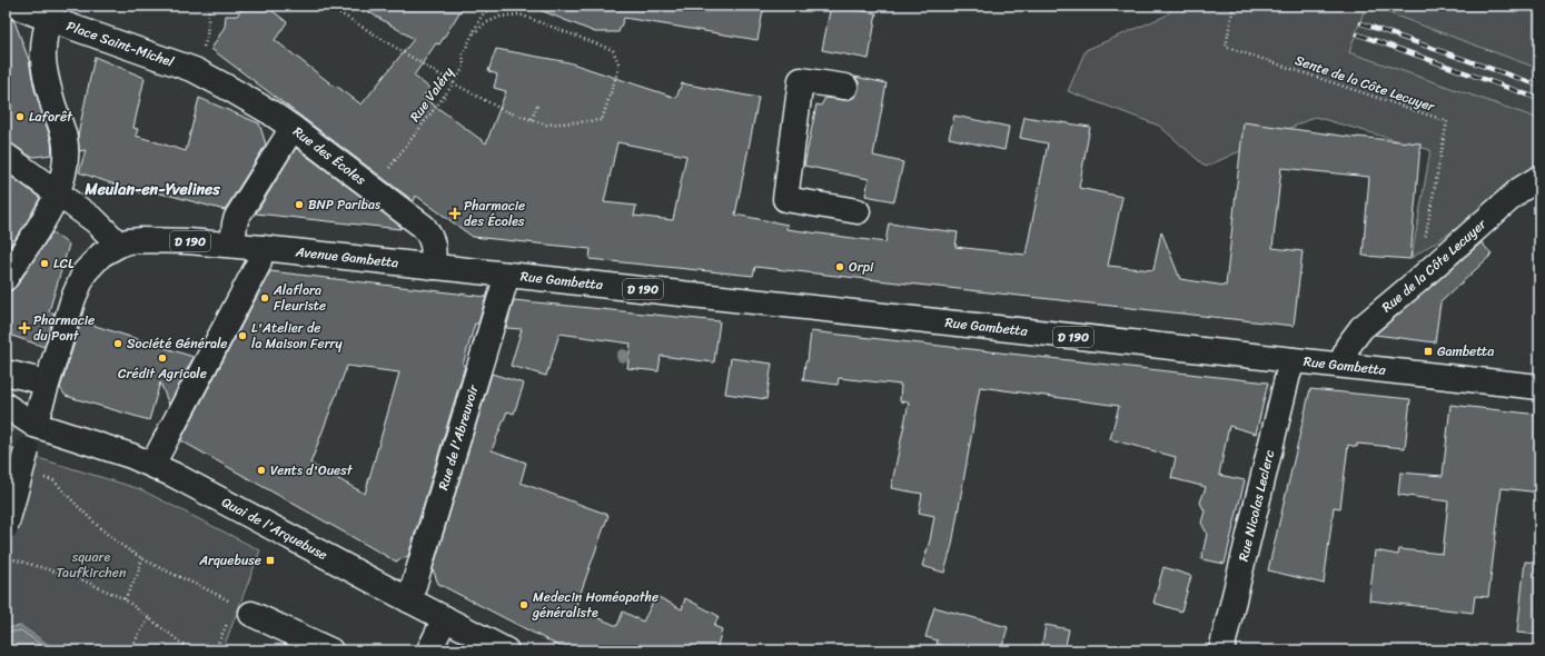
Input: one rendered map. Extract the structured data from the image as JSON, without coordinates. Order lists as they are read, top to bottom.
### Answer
{
  "streets": {
    "main road": [
      "Place Saint-Michel",
      "Rue des Écoles",
      "D 190",
      "Avenue Gambetta",
      "Rue de la Côte Lecuyer",
      "Rue Gambetta",
      "Rue de l'Abreuvoir",
      "Rue Nicolas Leclerc",
      "Quai de l'Arquebuse"
    ],
    "path": ["Sente de la Côte Lecuyer", "Rue Valéry"]
  },
  "crossings": [
    ["Place Saint-Michel", "Rue des Écoles"],
    ["Rue Valéry", "Rue des Écoles"],
    ["Rue des Écoles", "Avenue Gambetta"],
    ["Rue des Écoles", "Rue Gambetta"],
    ["D 190", "Avenue Gambetta"],
    ["Avenue Gambetta", "Rue Gambetta"],
    ["Rue de la Côte Lecuyer", "Rue Gambetta"],
    ["Rue Gambetta", "Rue de l'Abreuvoir"],
    ["Rue Gambetta", "Rue Nicolas Leclerc"],
    ["Rue de l'Abreuvoir", "Quai de l'Arquebuse"]
  ],
  "districts": ["Meulan-en-Yvelines"],
  "parks": ["square Taufkirchen"],
  "places": {
    "other": [
      "Laforêt",
      "BNP Paribas",
      "LCL",
      "Orpi",
      "Alaflora Fleuriste",
      "L'Atelier de la Maison Ferry",
      "Société Générale",
      "Crédit Agricole",
      "Vents d'Ouest",
      "Medecin Homéopathe généraliste"
    ],
    "health": ["Pharmacie des Écoles", "Pharmacie du Pont"],
    "transit": ["Gambetta", "Arquebuse"]
  }
}
